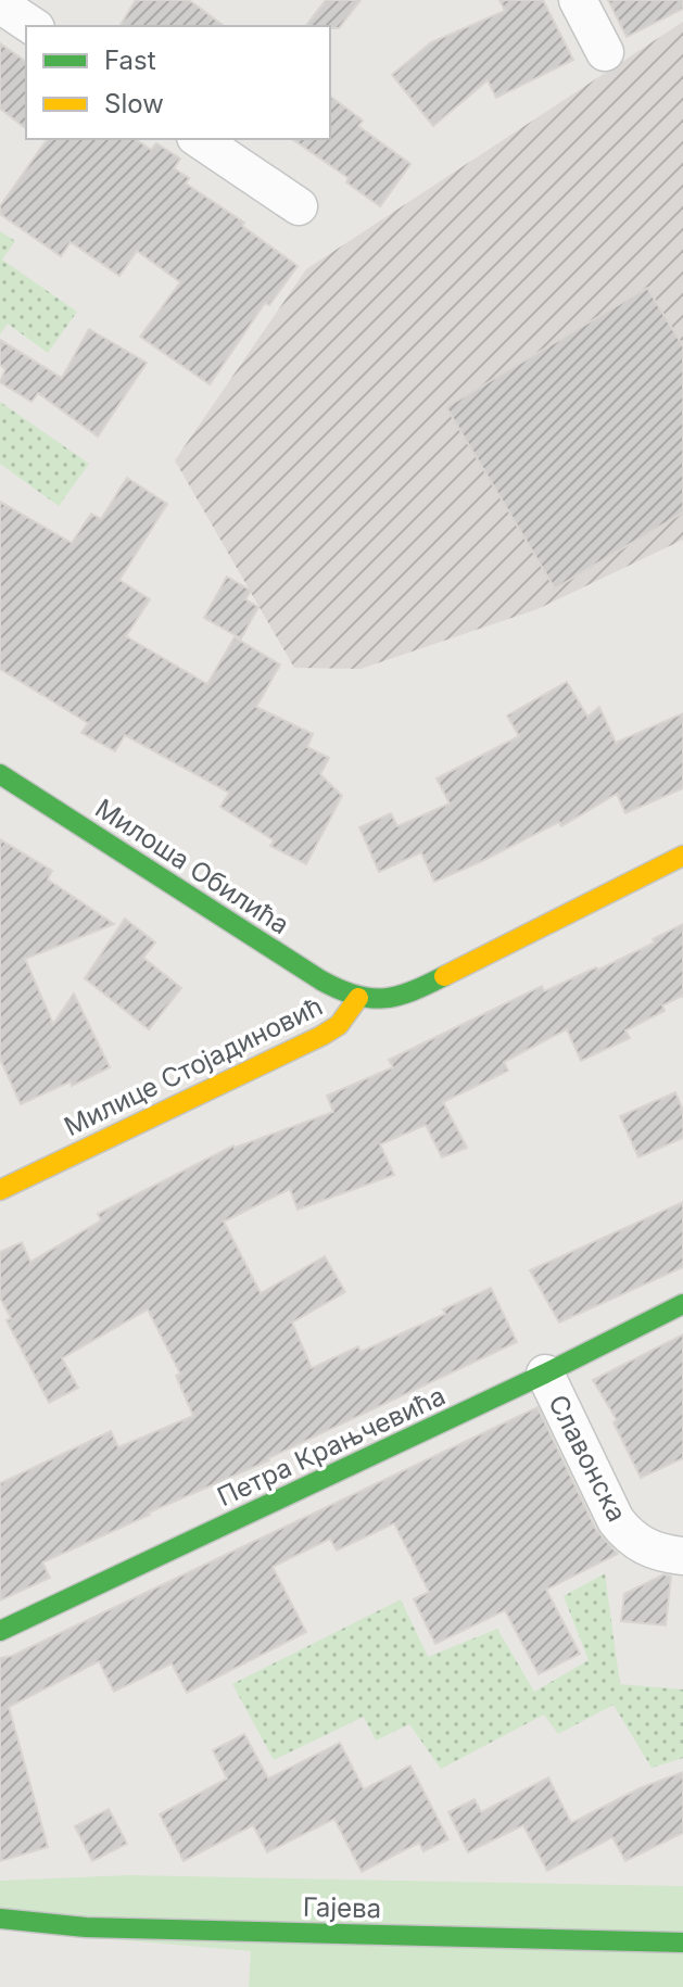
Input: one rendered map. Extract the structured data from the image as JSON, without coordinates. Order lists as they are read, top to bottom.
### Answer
{
  "streets": {
    "street": [
      "Милоша Обилића",
      "Милице Стојадиновић",
      "Петра Крањчевића",
      "Славонска",
      "Гајева"
    ]
  },
  "crossings": [
    ["Милоша Обилића", "Милице Стојадиновић"],
    ["Петра Крањчевића", "Славонска"]
  ],
  "legend": ["Fast", "Slow"]
}
